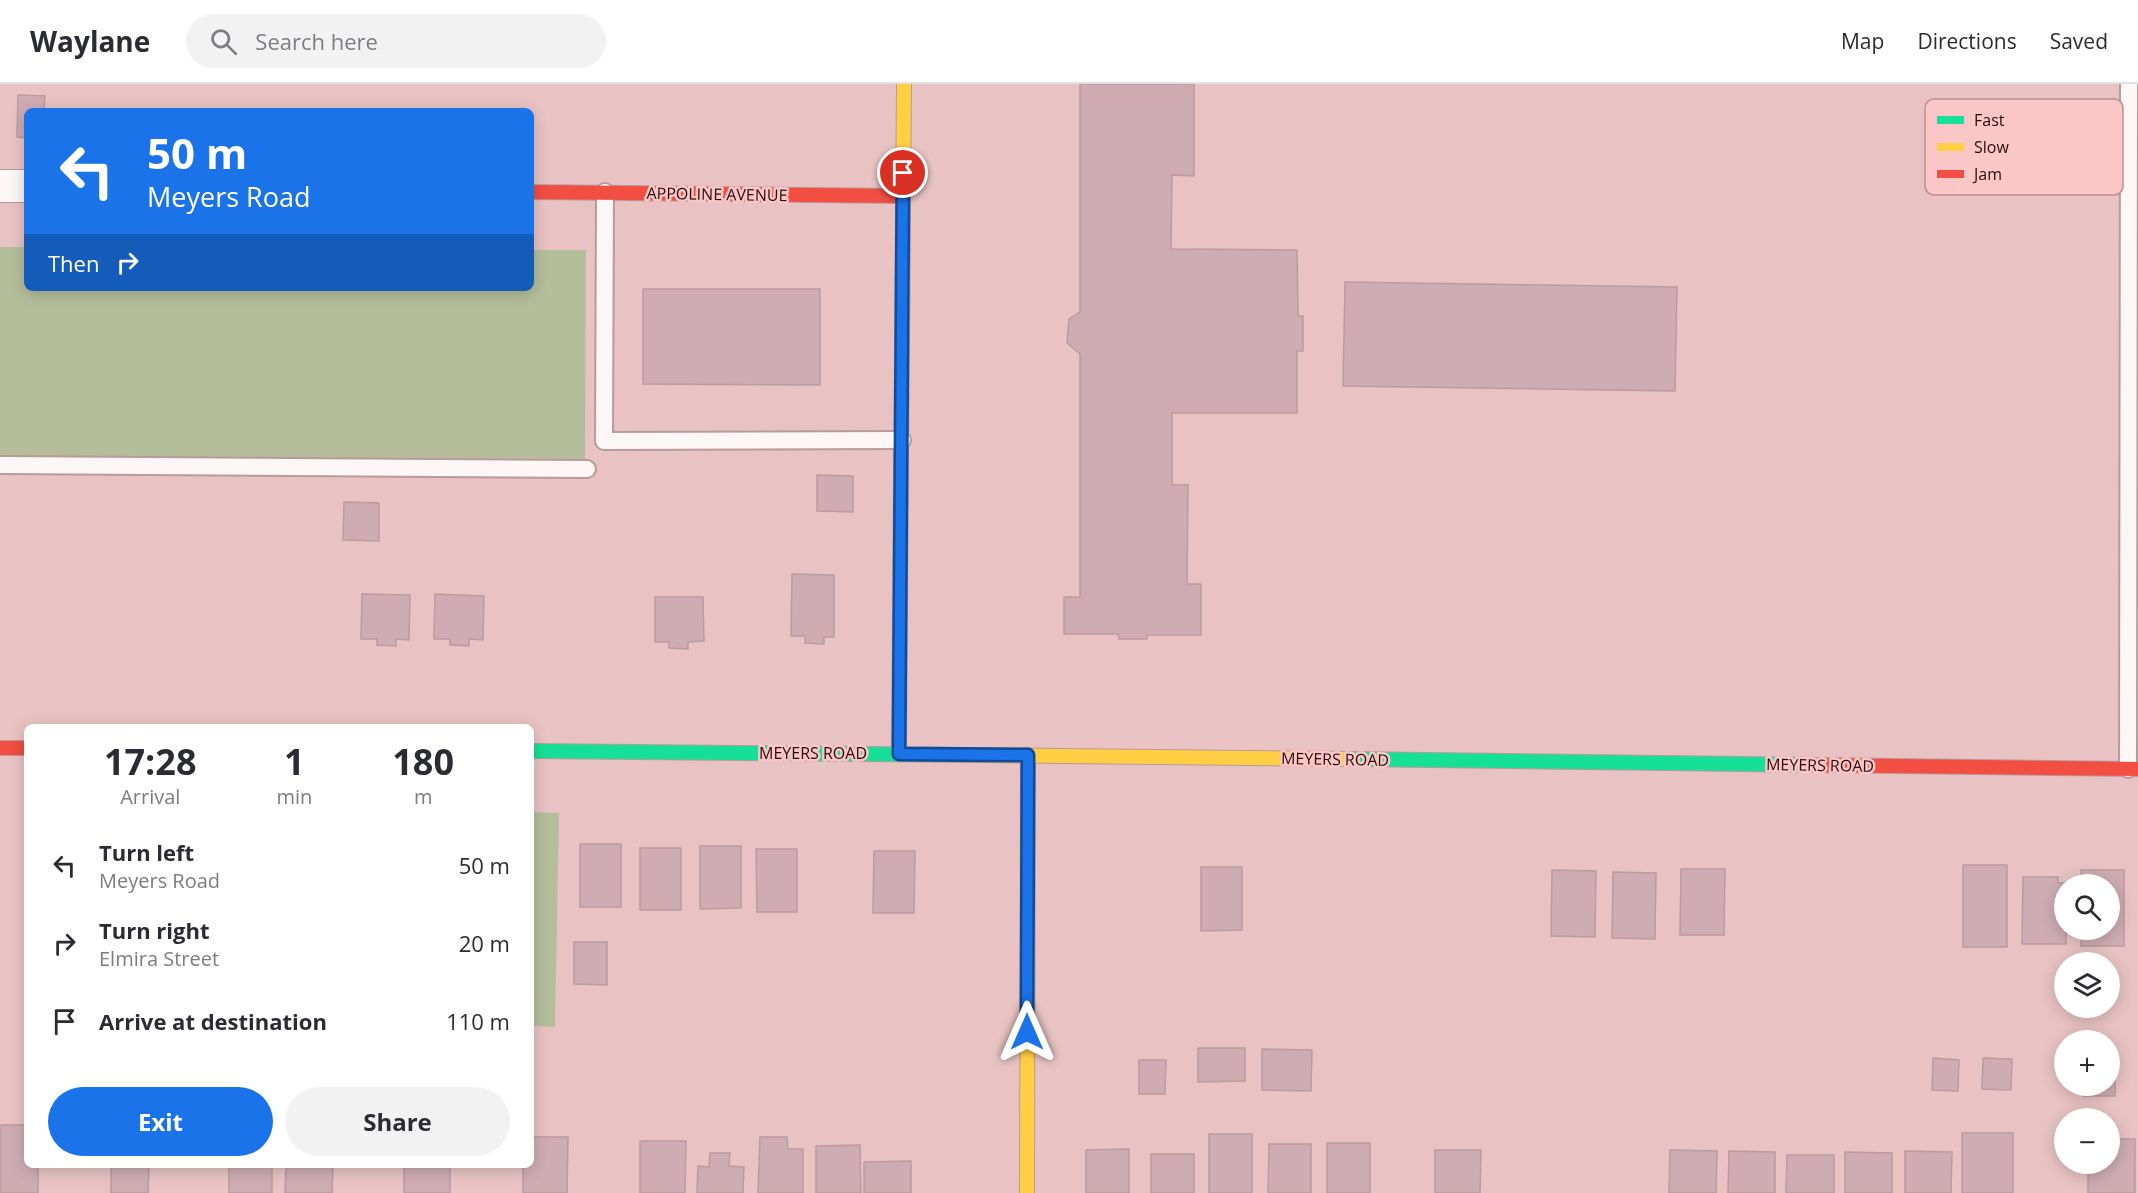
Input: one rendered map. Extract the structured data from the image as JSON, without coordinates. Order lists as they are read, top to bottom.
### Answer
{
  "streets": {
    "street": ["APPOLINE AVENUE", "MEYERS ROAD"]
  },
  "legend": ["Fast", "Slow", "Jam"],
  "page": {
    "header": "Waylane",
    "search": "Search here",
    "nav": ["Map", "Directions", "Saved"],
    "turn": ["50 m", "Meyers Road"],
    "then": "Then",
    "eta": [
      "17:28",
      "Arrival",
      "1",
      "min",
      "180",
      "m"
    ],
    "list": [
      {
        "name": "Turn left",
        "note": "Meyers Road",
        "value": "50 m"
      },
      {
        "name": "Turn right",
        "note": "Elmira Street",
        "value": "20 m"
      },
      {
        "name": "Arrive at destination",
        "value": "110 m"
      }
    ],
    "map_buttons": ["+", "−"],
    "buttons": ["Exit", "Share"]
  }
}
